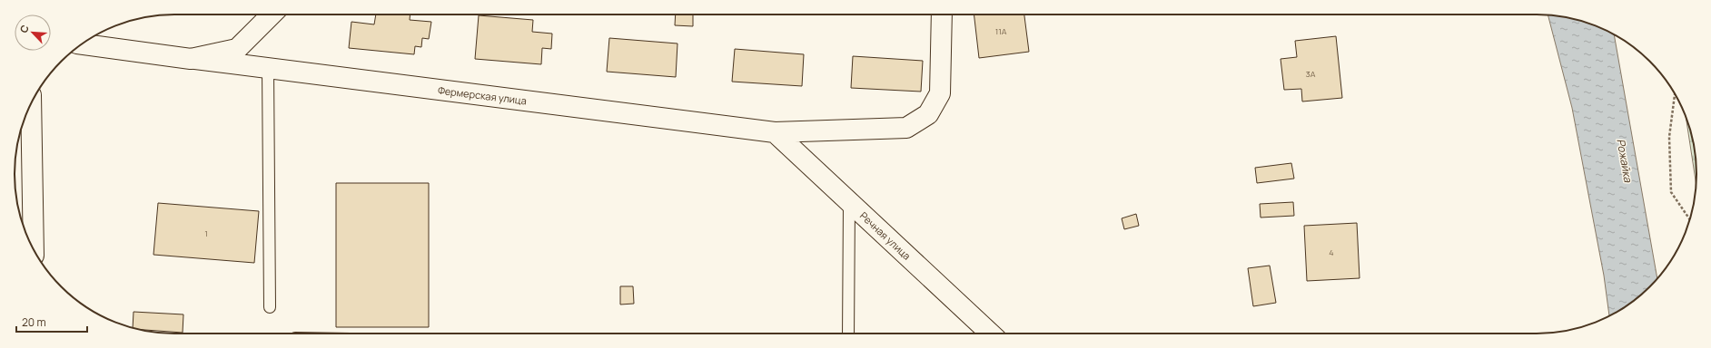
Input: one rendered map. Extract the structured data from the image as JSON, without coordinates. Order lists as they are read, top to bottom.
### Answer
{
  "streets": {
    "street": ["Фермерская улица", "Речная улица"]
  },
  "crossings": [
    ["Фермерская улица", "Речная улица"]
  ],
  "water": ["Рожайка"],
  "house_numbers": [
    "11А",
    "3А",
    "1",
    "4"
  ],
  "scale_bar": "20 m",
  "north": "top left"
}
